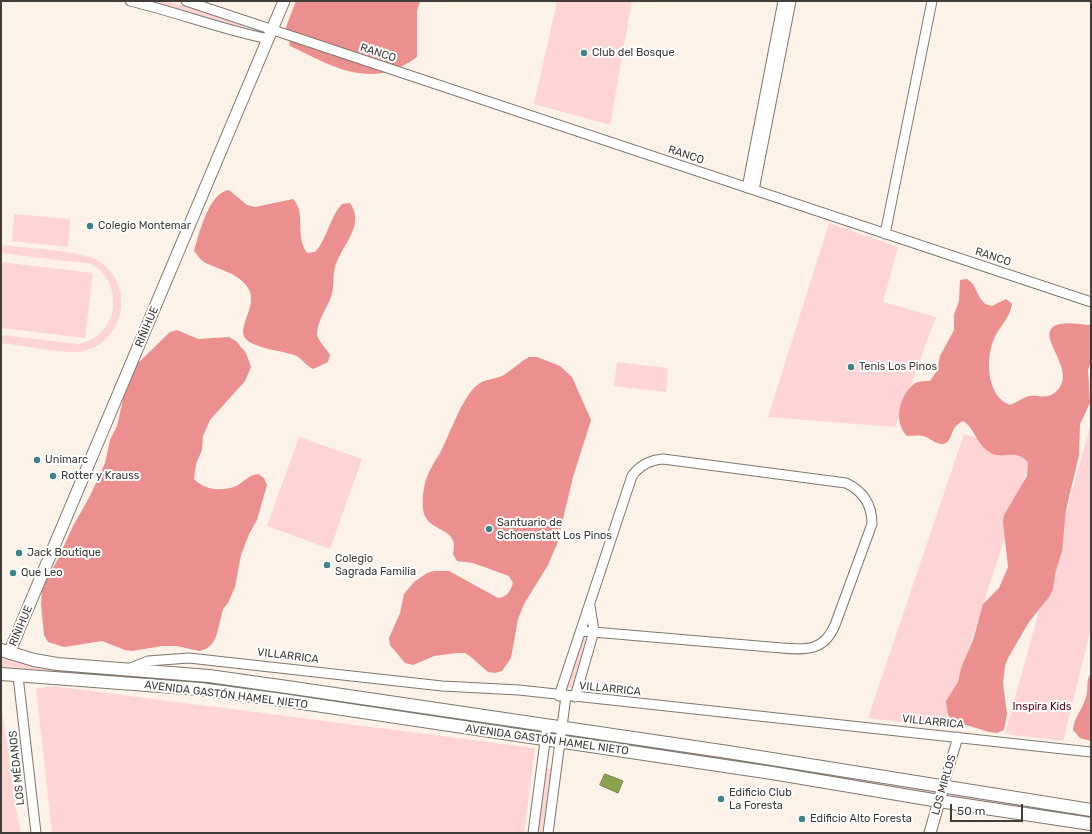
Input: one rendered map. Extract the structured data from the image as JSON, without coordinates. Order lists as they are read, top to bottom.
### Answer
{
  "streets": {
    "main road": ["AVENIDA GASTÓN HAMEL NIETO"],
    "street": [
      "RANCO",
      "RIÑIHUE",
      "VILLARRICA",
      "LOS MÉDANOS",
      "LOS MIRLOS"
    ]
  },
  "crossings": [
    ["RANCO", "RIÑIHUE"],
    ["RIÑIHUE", "AVENIDA GASTÓN HAMEL NIETO"],
    ["VILLARRICA", "AVENIDA GASTÓN HAMEL NIETO"],
    ["VILLARRICA", "LOS MIRLOS"],
    ["AVENIDA GASTÓN HAMEL NIETO", "LOS MÉDANOS"],
    ["AVENIDA GASTÓN HAMEL NIETO", "LOS MIRLOS"]
  ],
  "parks": ["Inspira Kids"],
  "places": [
    "Club del Bosque",
    "Colegio Montemar",
    "Tenis Los Pinos",
    "Unimarc",
    "Rotter y Krauss",
    "Santuario de Schoenstatt Los Pinos",
    "Jack Boutique",
    "Colegio Sagrada Familia",
    "Que Leo",
    "Edificio Club La Foresta",
    "Edificio Alto Foresta"
  ],
  "scale_bar": "50 m"
}
